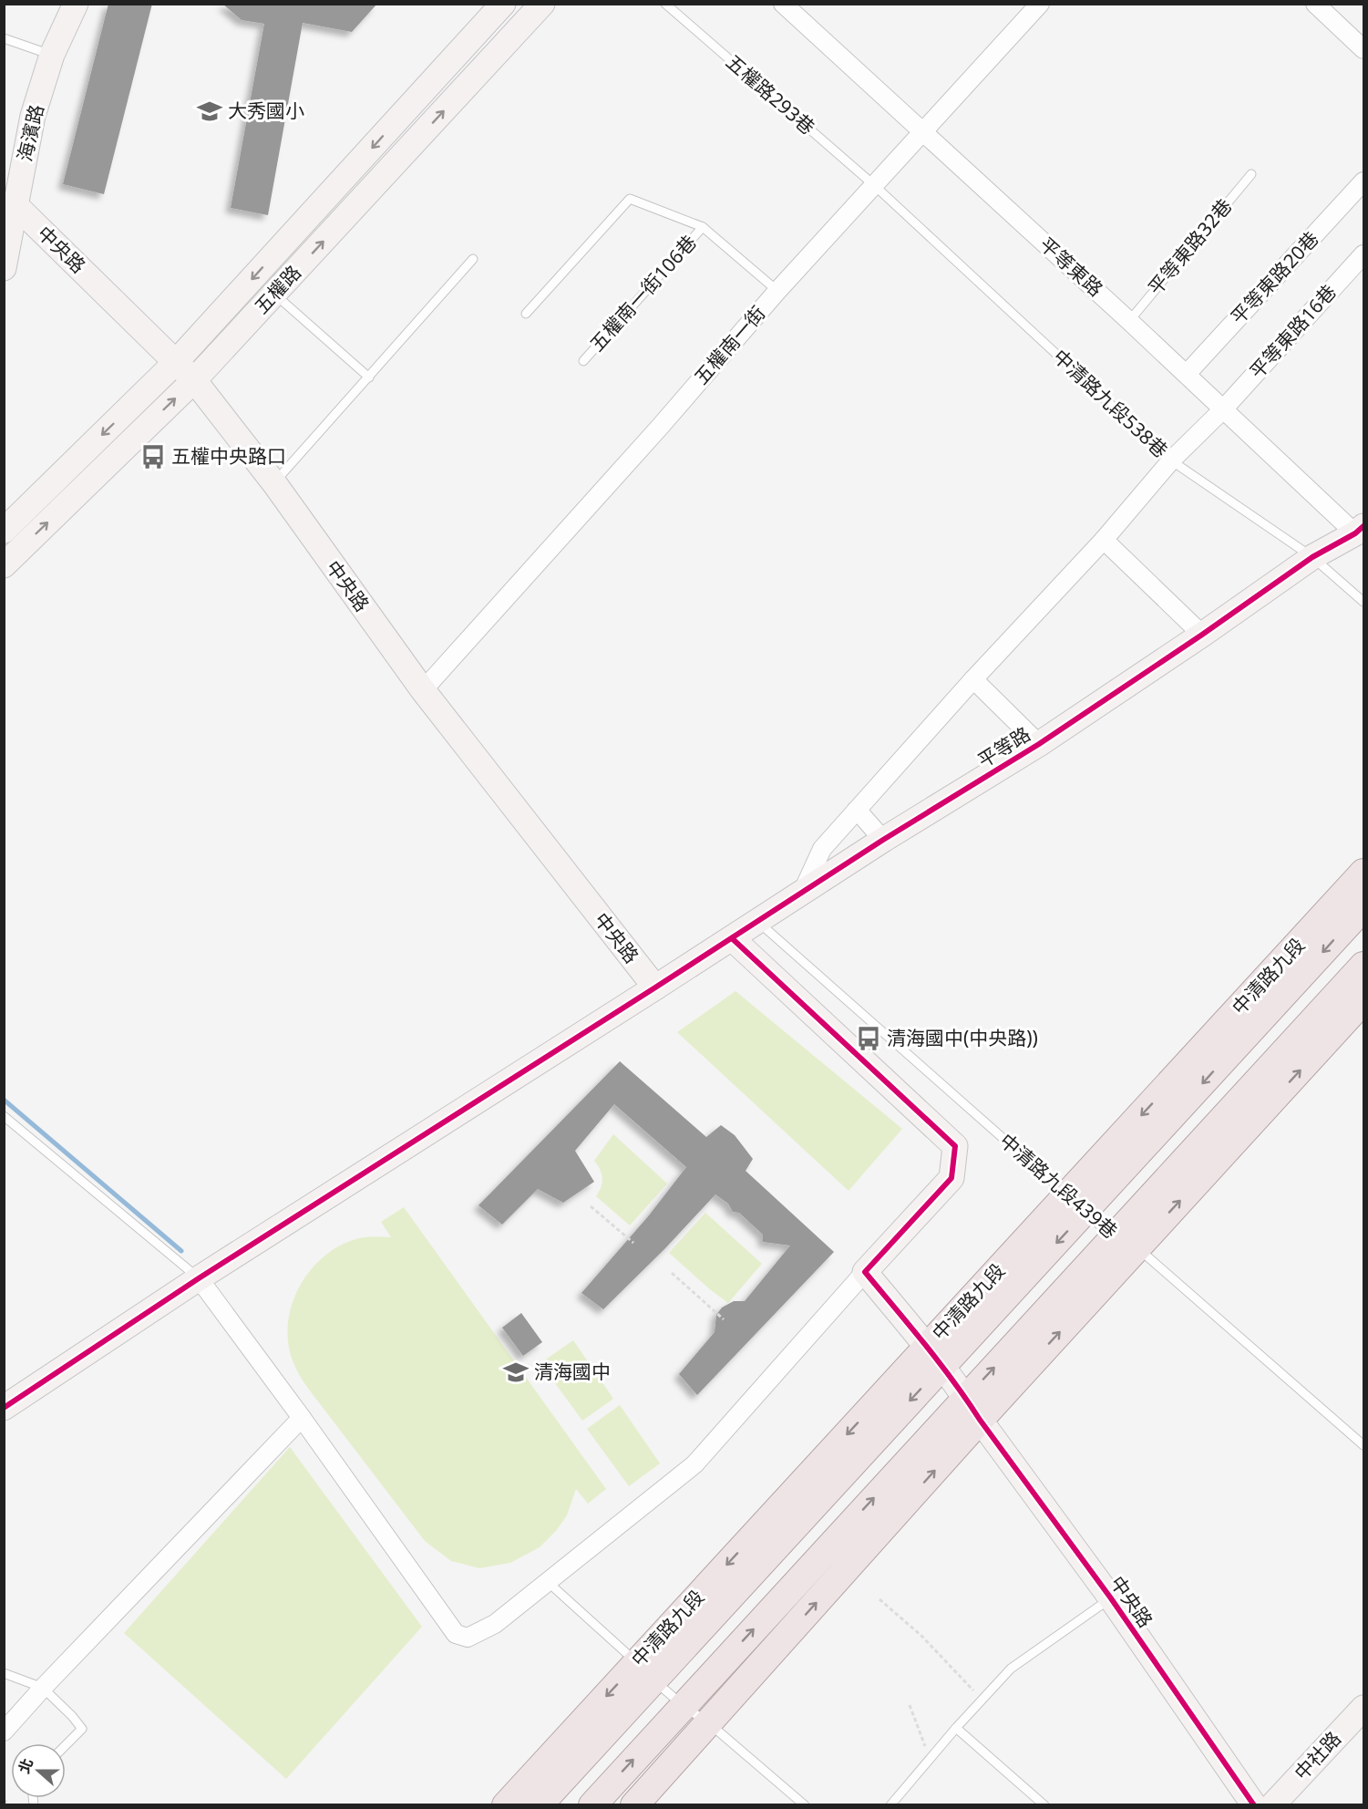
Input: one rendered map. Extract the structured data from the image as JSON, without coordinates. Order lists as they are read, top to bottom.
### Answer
{
  "streets": {
    "main road": ["中清路九段"],
    "street": [
      "海濱路",
      "中央路",
      "平等東路",
      "平等東路20巷",
      "五權路",
      "平等東路16巷",
      "五權南一街",
      "平等路",
      "中社路"
    ],
    "lane": [
      "五權路293巷",
      "平等東路32巷",
      "五權南一街106巷",
      "中清路九段538巷",
      "中清路九段439巷"
    ]
  },
  "crossings": [
    ["五權路293巷", "五權南一街"],
    ["五權路293巷", "中清路九段538巷"],
    ["海濱路", "中央路"],
    ["平等東路32巷", "平等東路"],
    ["中央路", "五權路"],
    ["中央路", "五權南一街"],
    ["中央路", "平等路"],
    ["中央路", "中清路九段"],
    ["平等東路", "平等東路20巷"],
    ["平等東路", "平等東路16巷"],
    ["平等東路", "五權南一街"],
    ["平等東路", "平等路"],
    ["五權南一街106巷", "五權南一街"],
    ["平等東路16巷", "中清路九段538巷"],
    ["平等東路16巷", "平等路"],
    ["五權南一街", "中清路九段538巷"],
    ["中清路九段538巷", "平等路"],
    ["平等路", "中清路九段439巷"],
    ["中清路九段", "中清路九段439巷"]
  ],
  "places": {
    "school or university": ["大秀國小", "清海國中"],
    "bus stop": ["五權中央路口", "清海國中(中央路))"]
  },
  "north": "left"
}
